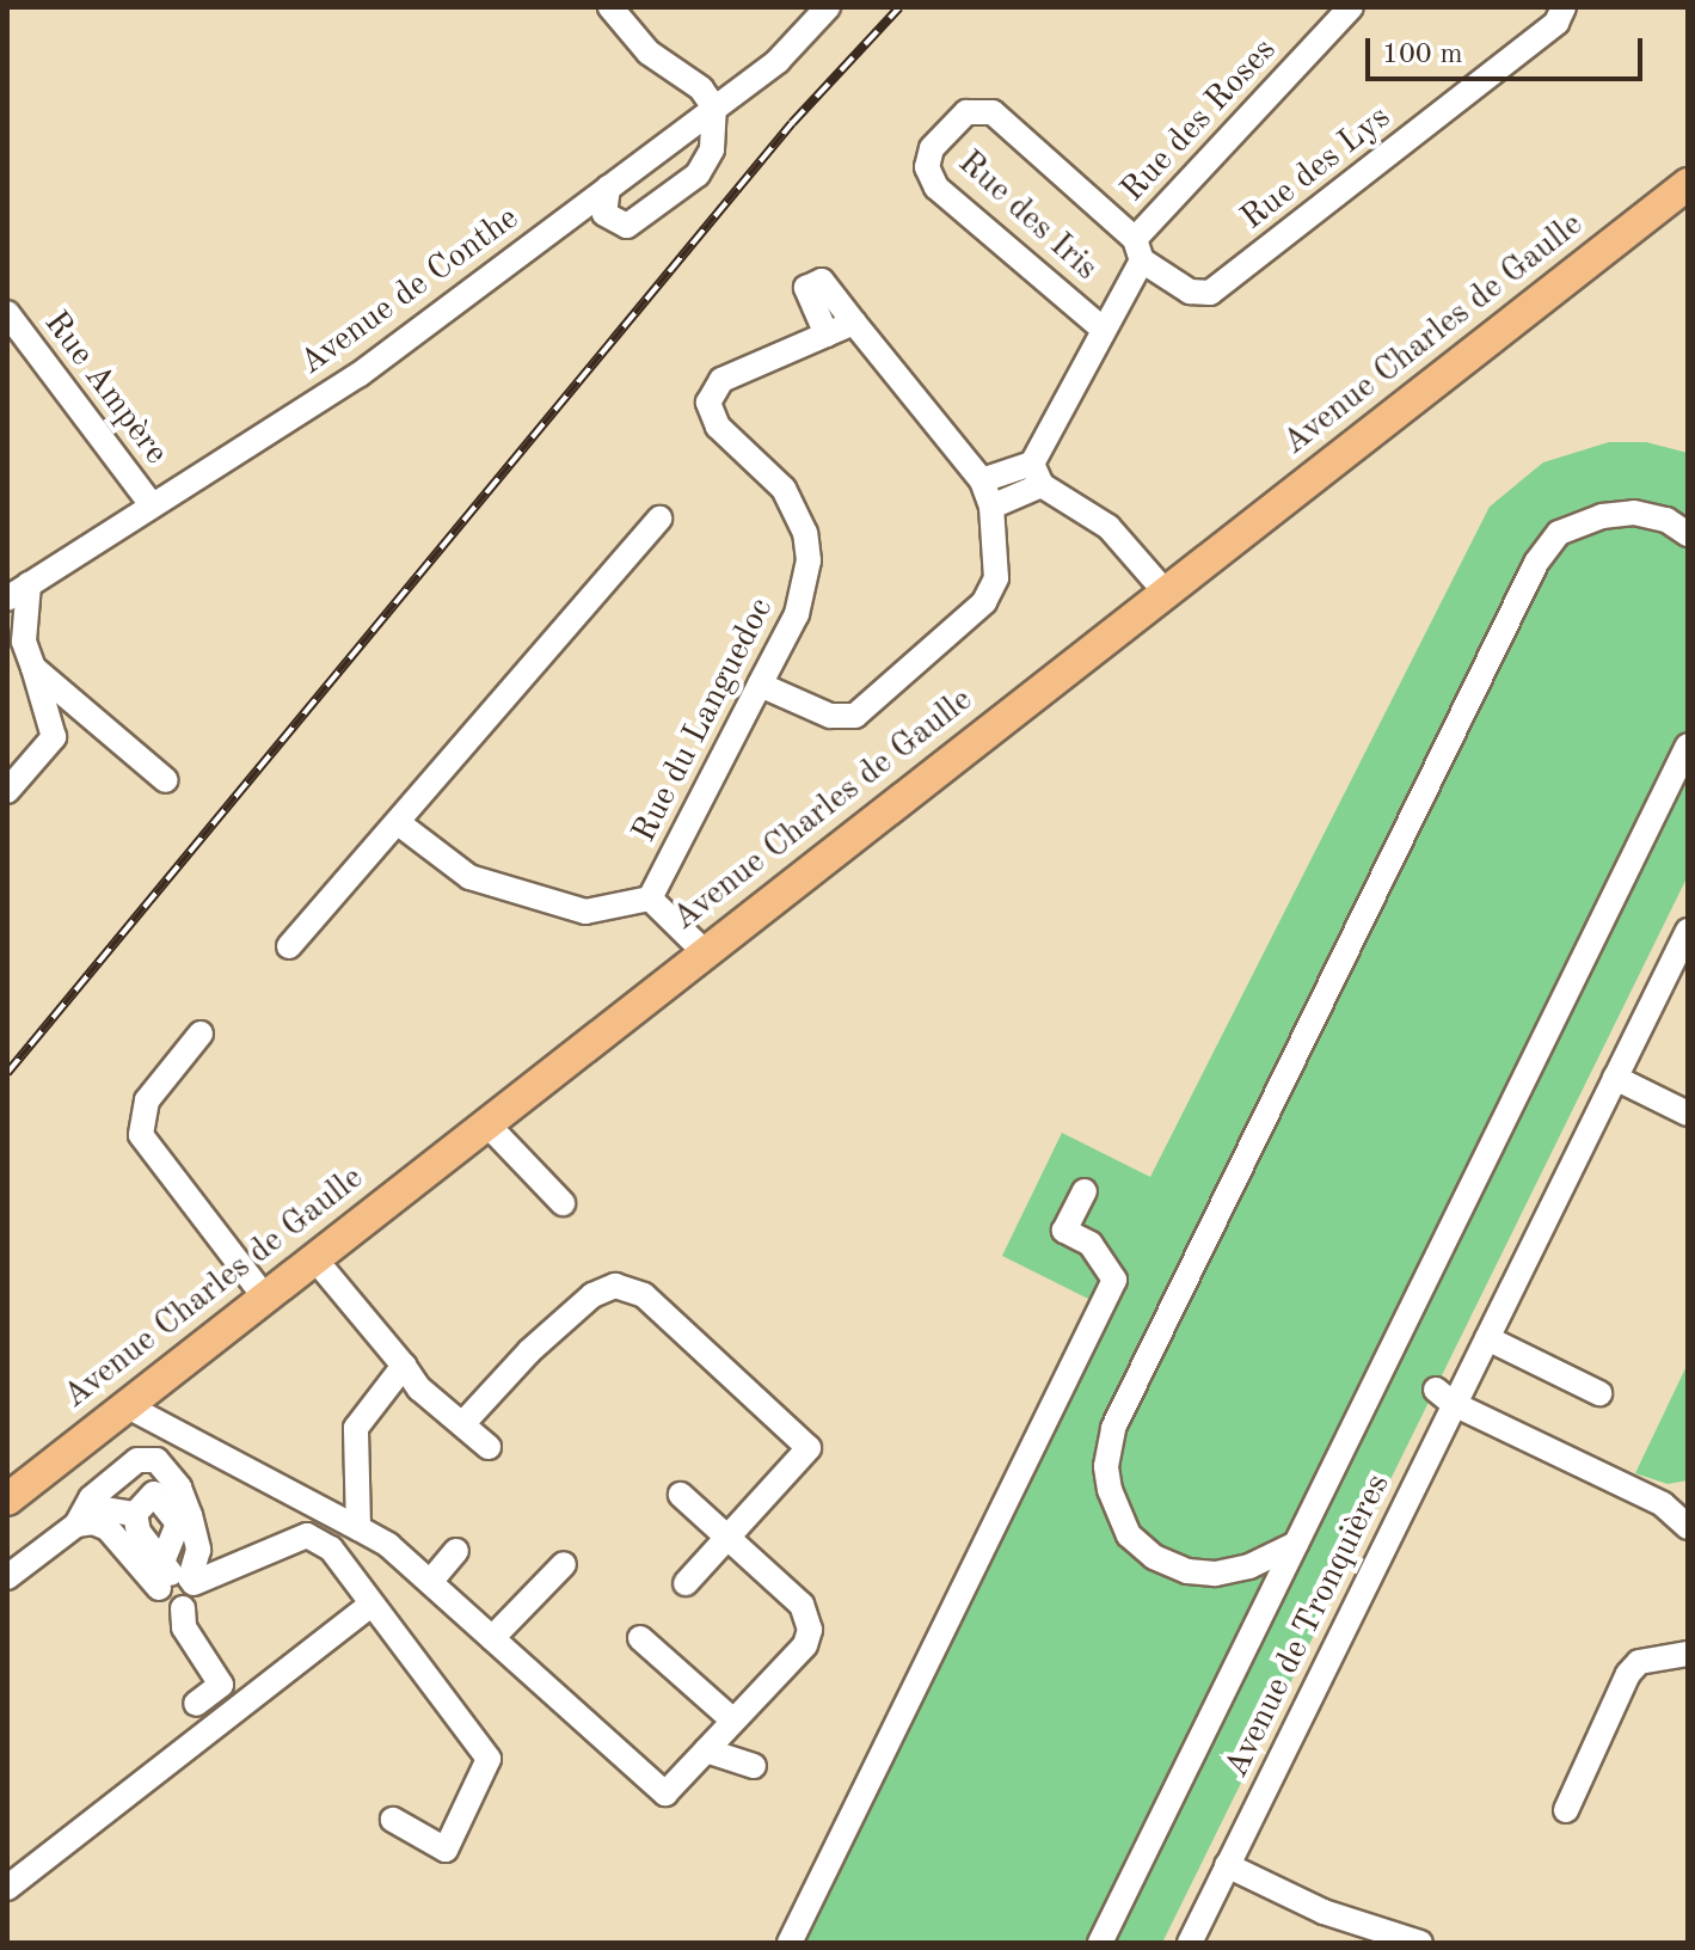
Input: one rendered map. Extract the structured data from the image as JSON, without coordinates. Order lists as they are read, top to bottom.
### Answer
{
  "streets": {
    "main road": ["Avenue Charles de Gaulle"],
    "street": [
      "Rue des Roses",
      "Rue des Lys",
      "Rue des Iris",
      "Avenue de Conthe",
      "Rue Ampère",
      "Rue du Languedoc",
      "Avenue de Tronquières"
    ]
  },
  "crossings": [
    ["Rue des Roses", "Rue des Lys"],
    ["Rue des Roses", "Rue des Iris"],
    ["Rue des Lys", "Rue des Iris"],
    ["Avenue de Conthe", "Rue Ampère"],
    ["Avenue Charles de Gaulle", "Rue du Languedoc"]
  ],
  "scale_bar": "100 m"
}
